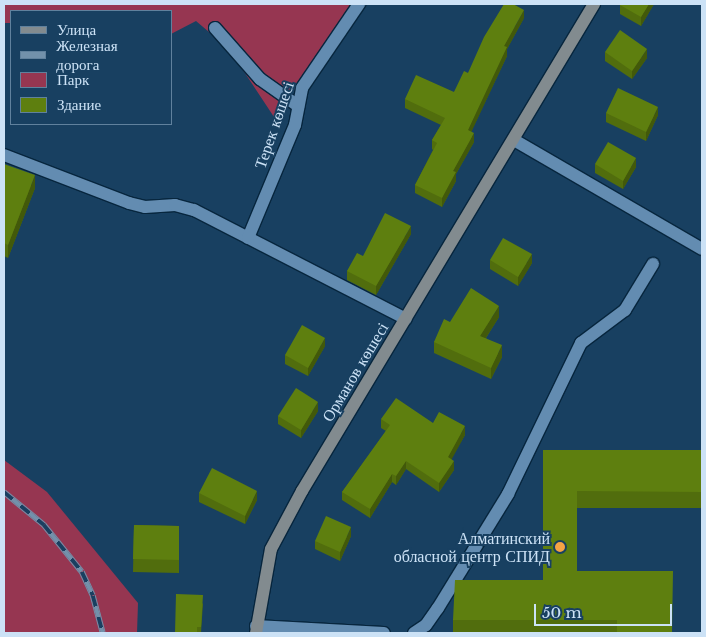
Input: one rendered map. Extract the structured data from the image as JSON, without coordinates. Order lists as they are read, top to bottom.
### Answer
{
  "streets": {
    "street": ["Терек көшесі", "Орманов көшесі"]
  },
  "places": ["Алматинский обласной центр СПИД"],
  "legend": [
    "Улица",
    "Железная дорога",
    "Парк",
    "Здание"
  ],
  "scale_bar": "50 m"
}
